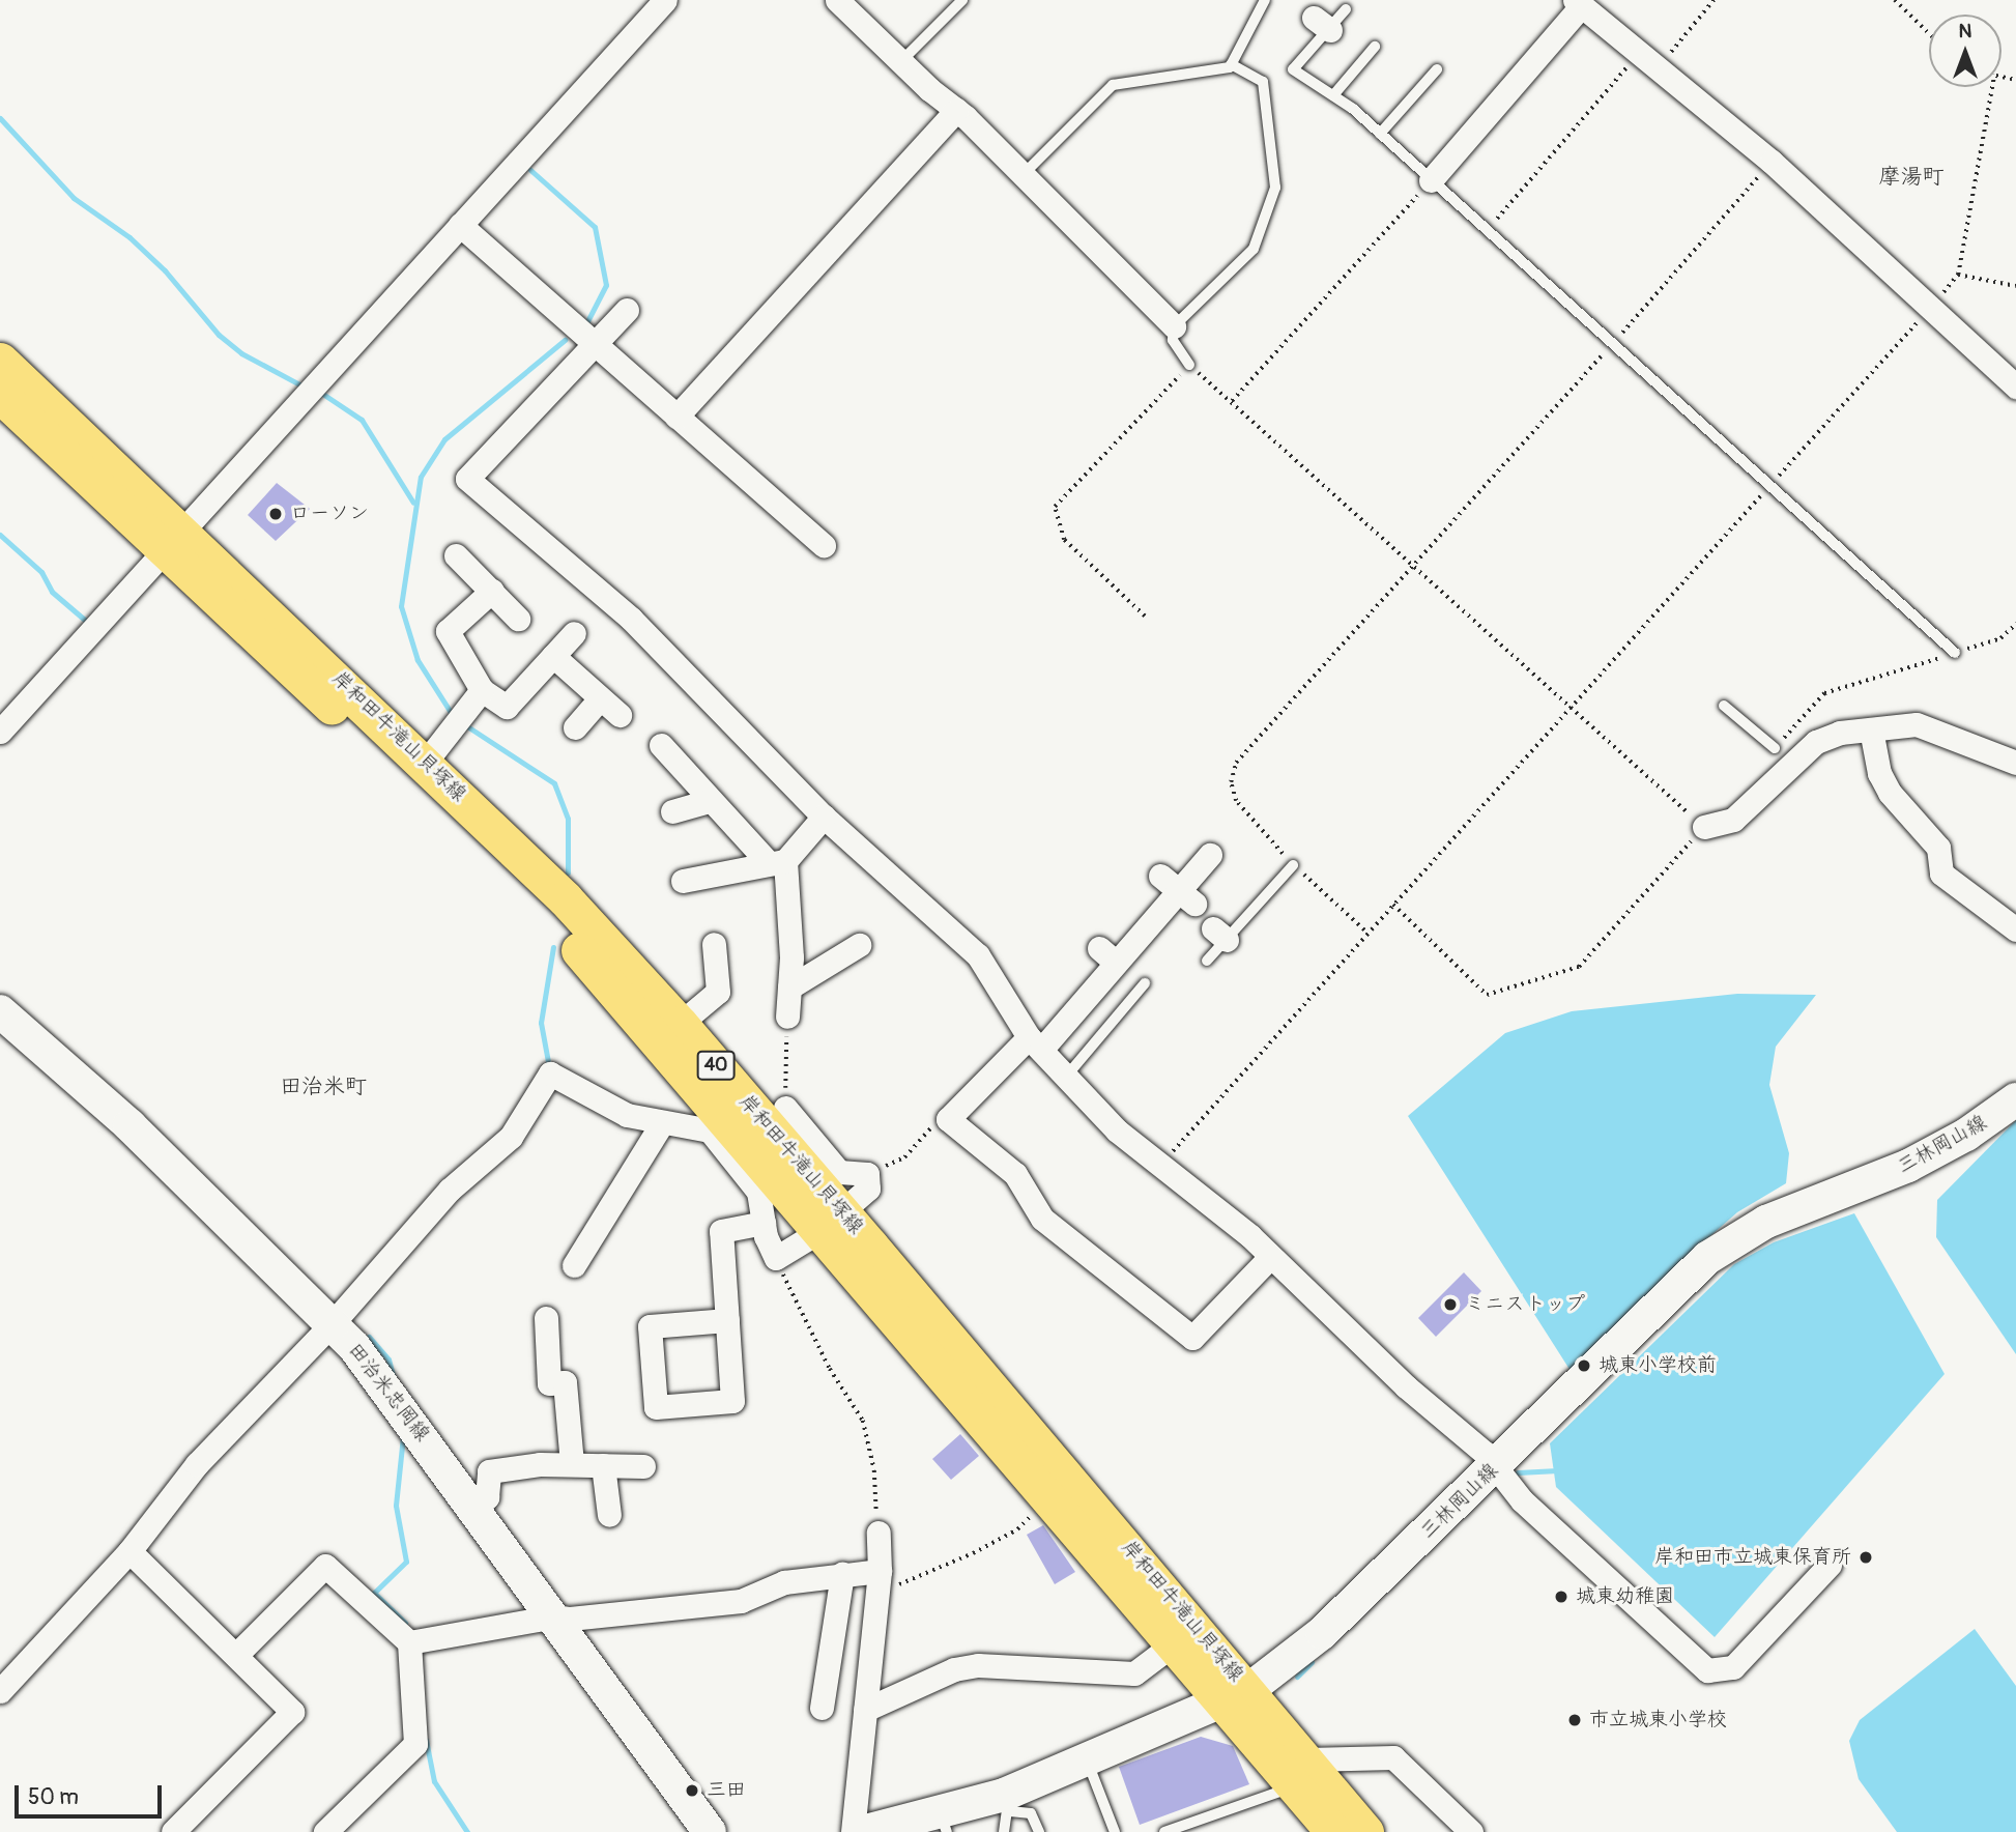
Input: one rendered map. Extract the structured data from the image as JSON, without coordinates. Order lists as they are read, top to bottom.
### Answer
{
  "streets": {
    "main road": [
      "岸和田牛滝山貝塚線",
      "40",
      "三林岡山線",
      "田治米忠岡線"
    ]
  },
  "crossings": [
    ["岸和田牛滝山貝塚線", "三林岡山線"]
  ],
  "districts": ["摩湯町", "田治米町"],
  "places": [
    "ローソン",
    "ミニストップ",
    "城東小学校前",
    "岸和田市立城東保育所",
    "城東幼稚園",
    "市立城東小学校",
    "三田"
  ],
  "scale_bar": "50 m",
  "north": "top"
}
